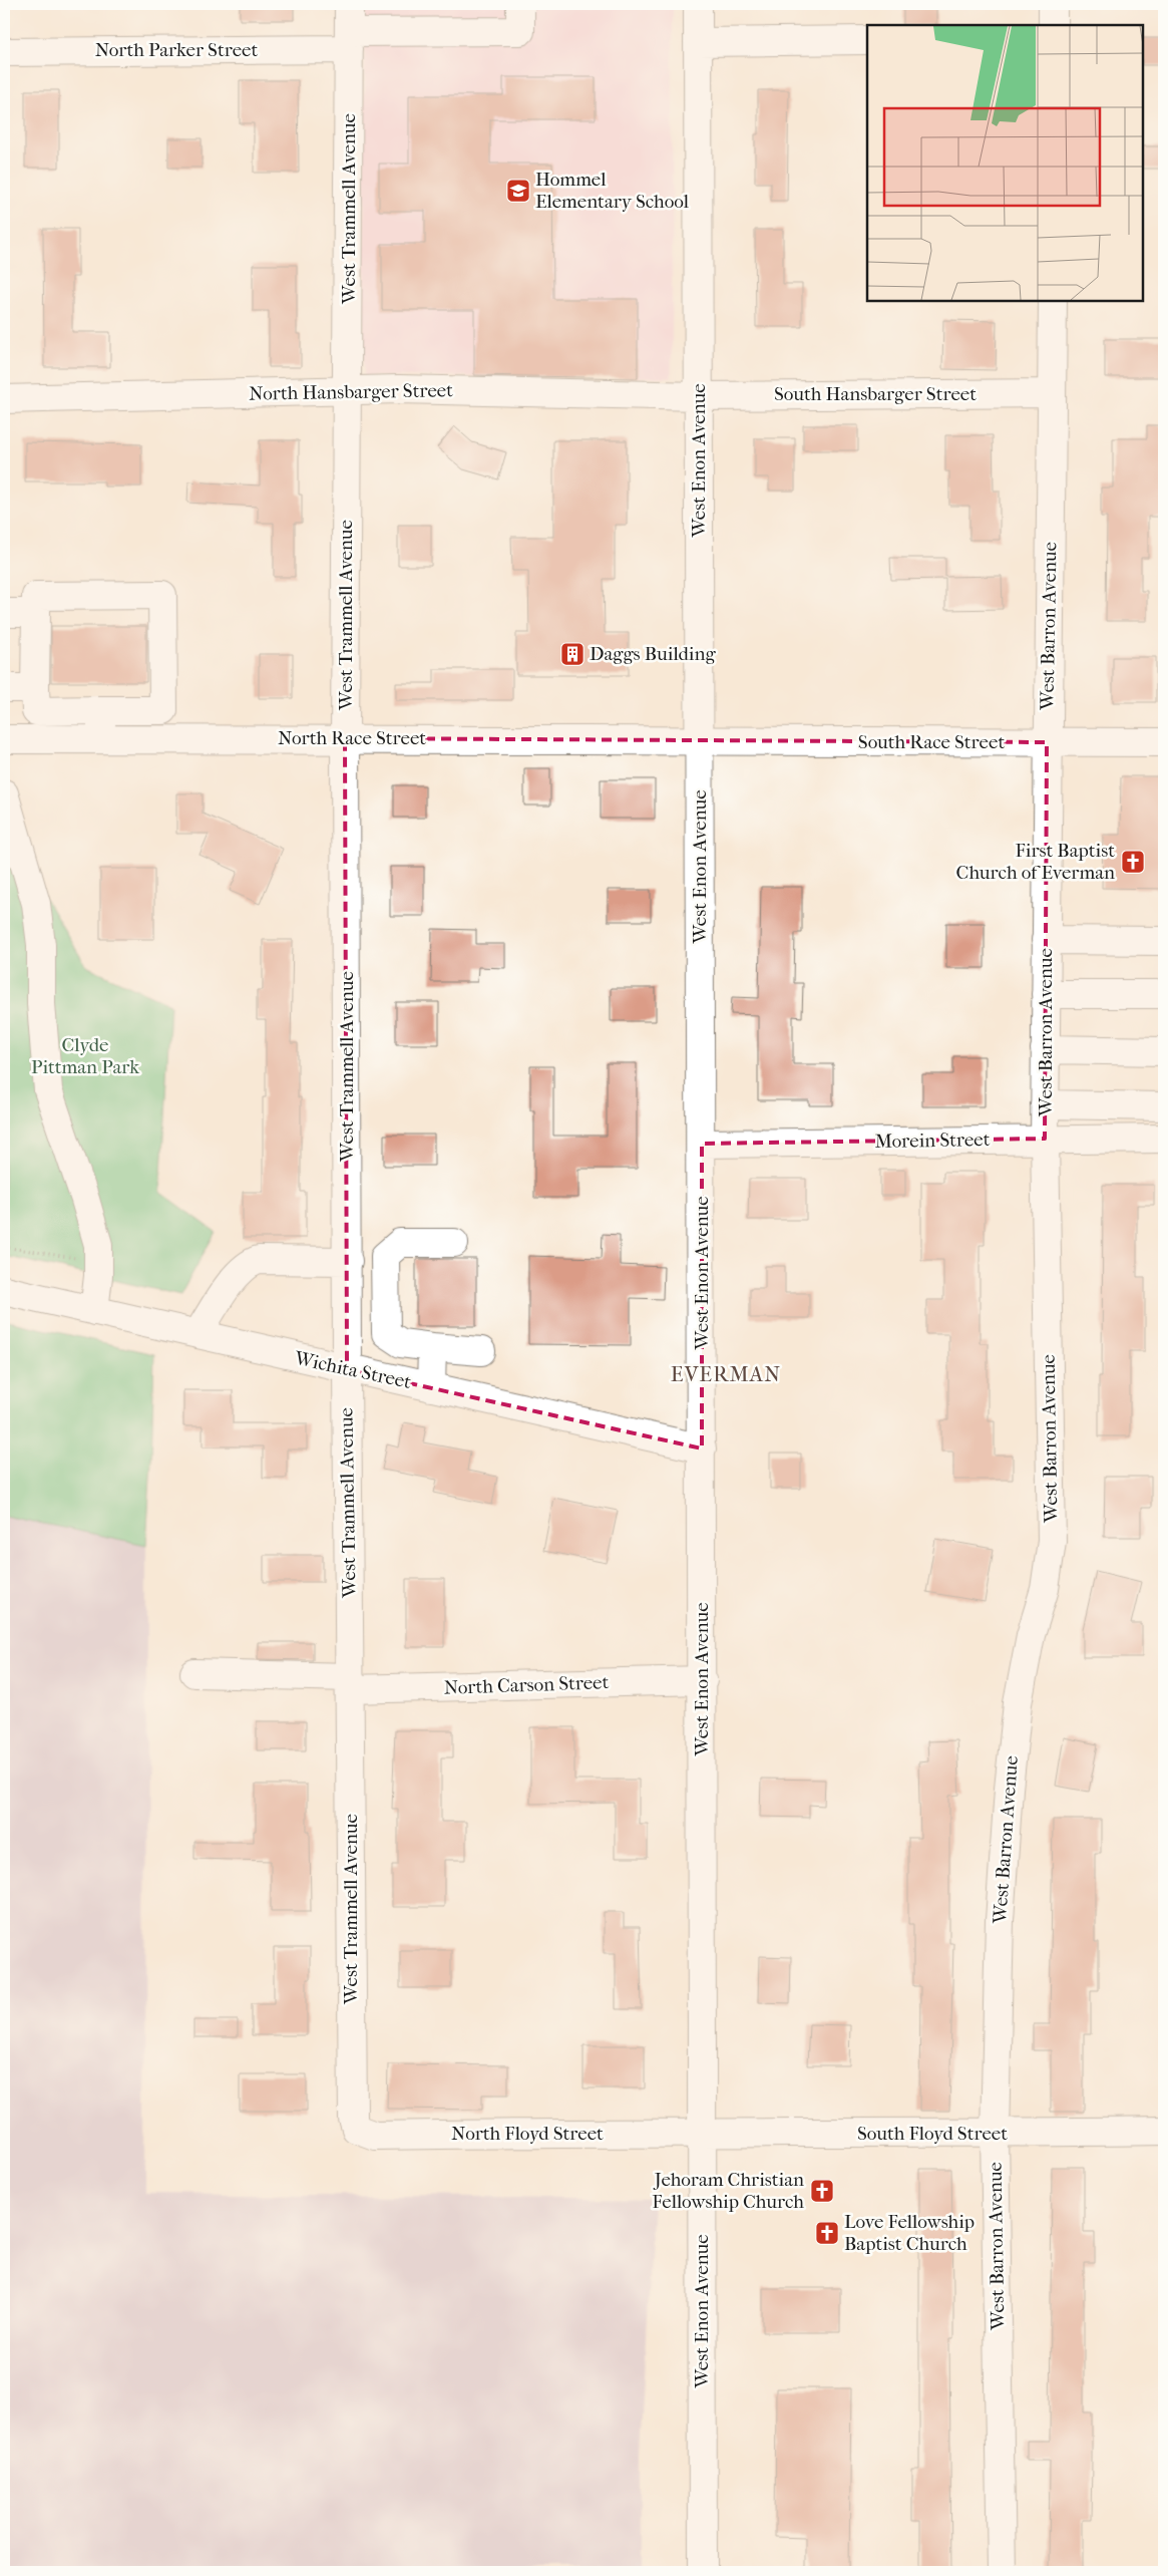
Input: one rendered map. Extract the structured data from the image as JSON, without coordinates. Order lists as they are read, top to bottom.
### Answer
{
  "streets": {
    "street": [
      "North Parker Street",
      "West Trammell Avenue",
      "North Hansbarger Street",
      "South Hansbarger Street",
      "West Enon Avenue",
      "West Barron Avenue",
      "North Race Street",
      "South Race Street",
      "Morein Street",
      "Wichita Street",
      "North Carson Street",
      "North Floyd Street",
      "South Floyd Street"
    ]
  },
  "crossings": [
    ["North Parker Street", "West Trammell Avenue"],
    ["West Trammell Avenue", "North Hansbarger Street"],
    ["West Trammell Avenue", "North Race Street"],
    ["West Trammell Avenue", "Wichita Street"],
    ["West Trammell Avenue", "North Carson Street"],
    ["West Trammell Avenue", "North Floyd Street"],
    ["North Hansbarger Street", "South Hansbarger Street"],
    ["North Hansbarger Street", "West Enon Avenue"],
    ["South Hansbarger Street", "West Enon Avenue"],
    ["South Hansbarger Street", "West Barron Avenue"],
    ["West Enon Avenue", "North Race Street"],
    ["West Enon Avenue", "South Race Street"],
    ["West Enon Avenue", "Morein Street"],
    ["West Enon Avenue", "Wichita Street"],
    ["West Enon Avenue", "North Carson Street"],
    ["West Enon Avenue", "North Floyd Street"],
    ["West Enon Avenue", "South Floyd Street"],
    ["West Barron Avenue", "South Race Street"],
    ["West Barron Avenue", "Morein Street"],
    ["West Barron Avenue", "South Floyd Street"],
    ["North Race Street", "South Race Street"],
    ["North Floyd Street", "South Floyd Street"]
  ],
  "districts": ["EVERMAN"],
  "parks": ["Clyde Pittman Park"],
  "places": {
    "school or university": ["Hommel Elementary School"],
    "building": ["Daggs Building"],
    "church": ["First Baptist Church of Everman", "Jehoram Christian Fellowship Church", "Love Fellowship Baptist Church"]
  }
}
